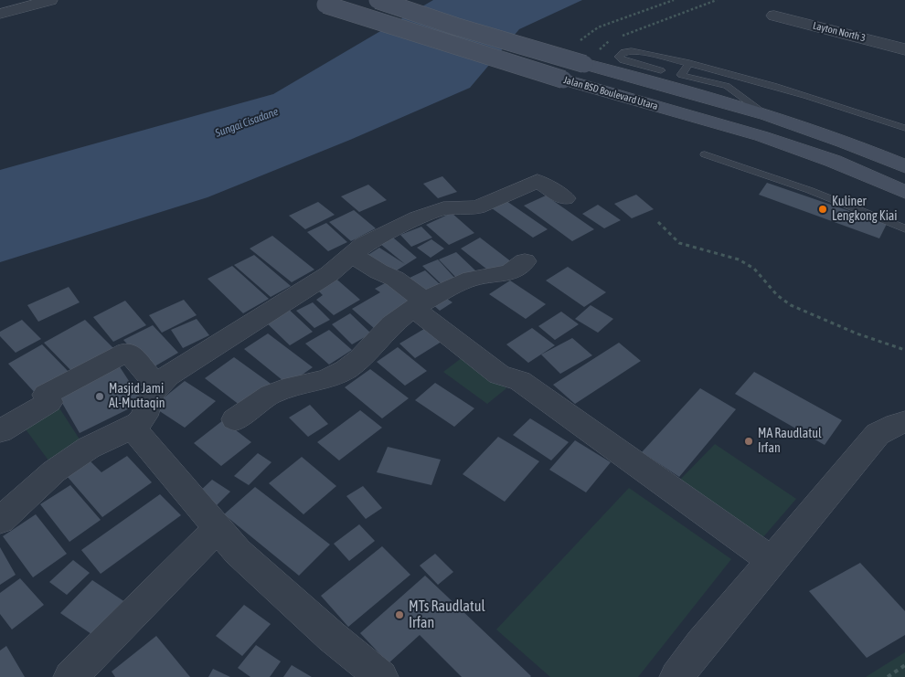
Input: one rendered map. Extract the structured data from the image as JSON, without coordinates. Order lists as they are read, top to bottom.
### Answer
{
  "streets": {
    "main road": ["Jalan BSD Boulevard Utara"],
    "street": ["Layton North 3"]
  },
  "water": ["Sungai Cisadane"],
  "places": [
    "Kuliner Lengkong Kiai",
    "Masjid Jami Al-Muttaqin",
    "MA Raudlatul Irfan",
    "MTs Raudlatul Irfan"
  ]
}
